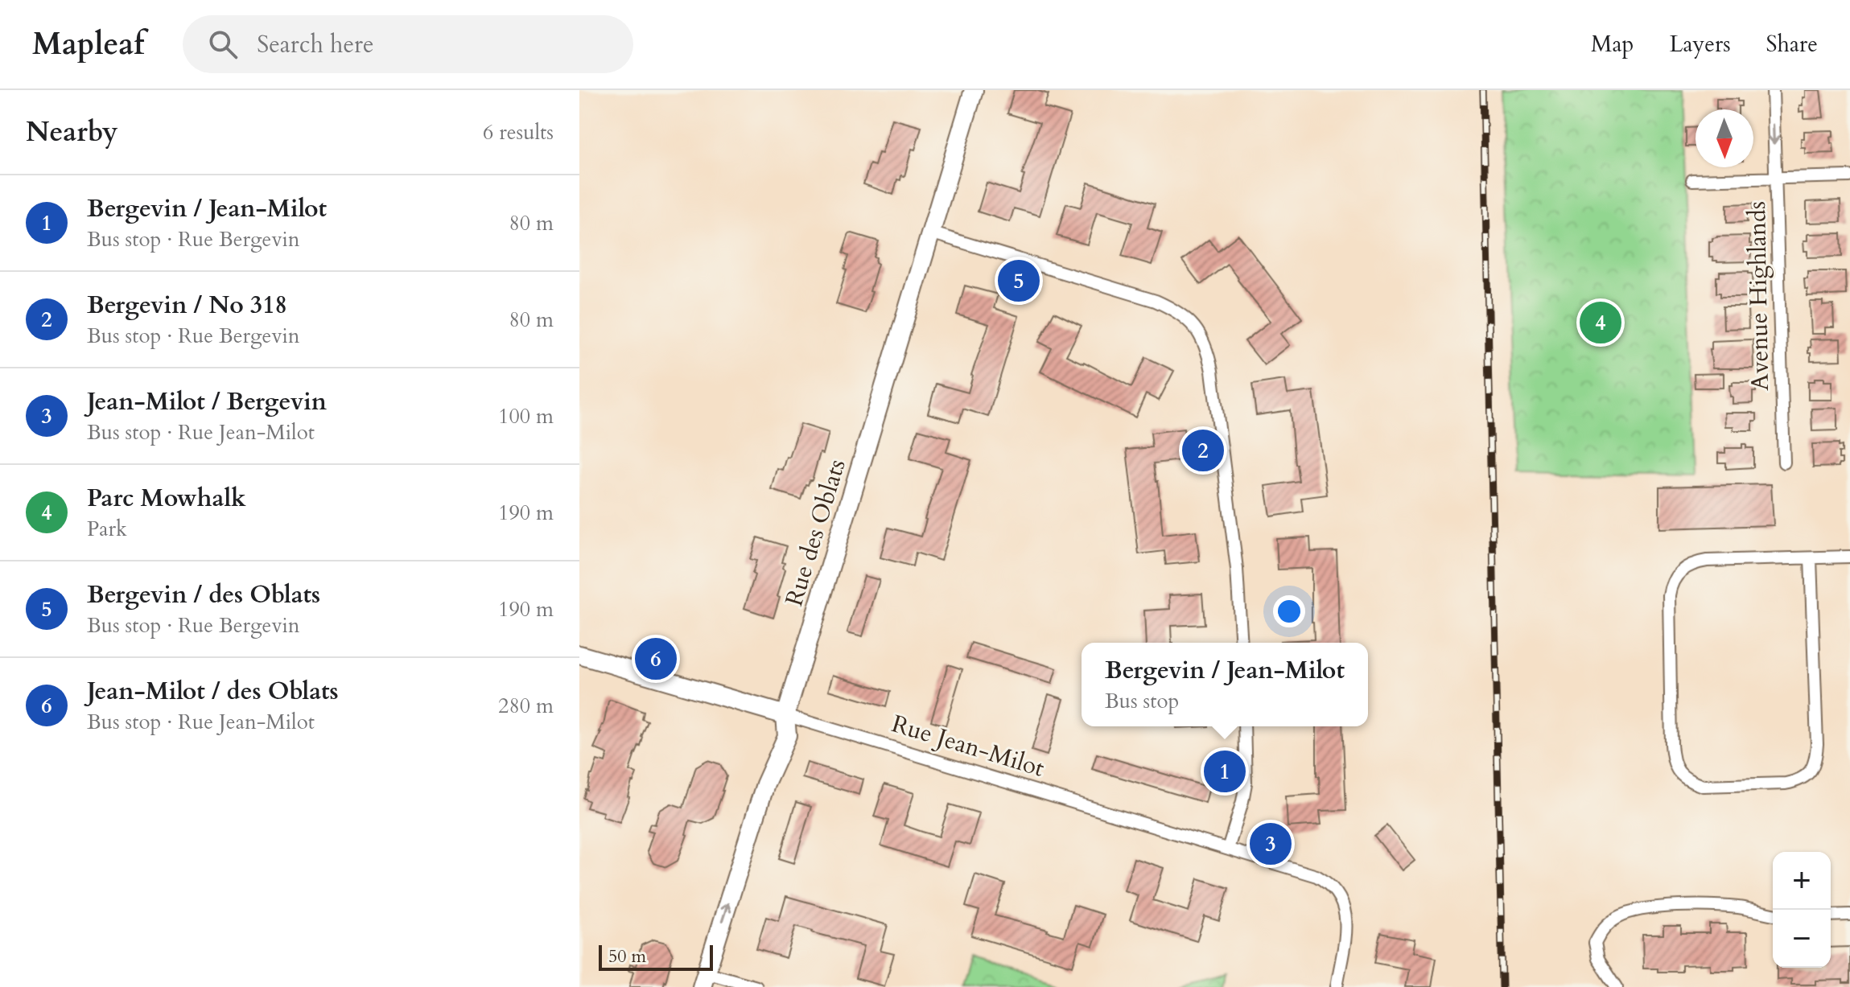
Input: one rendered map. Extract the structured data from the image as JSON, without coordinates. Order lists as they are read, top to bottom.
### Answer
{
  "streets": {
    "street": ["Avenue Highlands", "Rue des Oblats", "Rue Jean-Milot"]
  },
  "crossings": [
    ["Rue des Oblats", "Rue Jean-Milot"]
  ],
  "scale_bar": "50 m",
  "north": "bottom",
  "page": {
    "header": "Mapleaf",
    "search": "Search here",
    "nav": ["Map", "Layers", "Share"],
    "heading": ["Nearby", "6 results"],
    "list": [
      {
        "mark": "1",
        "name": "Bergevin / Jean-Milot",
        "note": "Bus stop · Rue Bergevin",
        "value": "80 m"
      },
      {
        "mark": "2",
        "name": "Bergevin / No 318",
        "note": "Bus stop · Rue Bergevin",
        "value": "80 m"
      },
      {
        "mark": "3",
        "name": "Jean-Milot / Bergevin",
        "note": "Bus stop · Rue Jean-Milot",
        "value": "100 m"
      },
      {
        "mark": "4",
        "name": "Parc Mowhalk",
        "note": "Park",
        "value": "190 m"
      },
      {
        "mark": "5",
        "name": "Bergevin / des Oblats",
        "note": "Bus stop · Rue Bergevin",
        "value": "190 m"
      },
      {
        "mark": "6",
        "name": "Jean-Milot / des Oblats",
        "note": "Bus stop · Rue Jean-Milot",
        "value": "280 m"
      }
    ],
    "pins": [
      "5",
      "4",
      "2",
      "6",
      "1",
      "3"
    ],
    "popup": ["Bergevin / Jean-Milot", "Bus stop"],
    "map_buttons": ["+", "−"],
    "scale": "50 m"
  }
}
